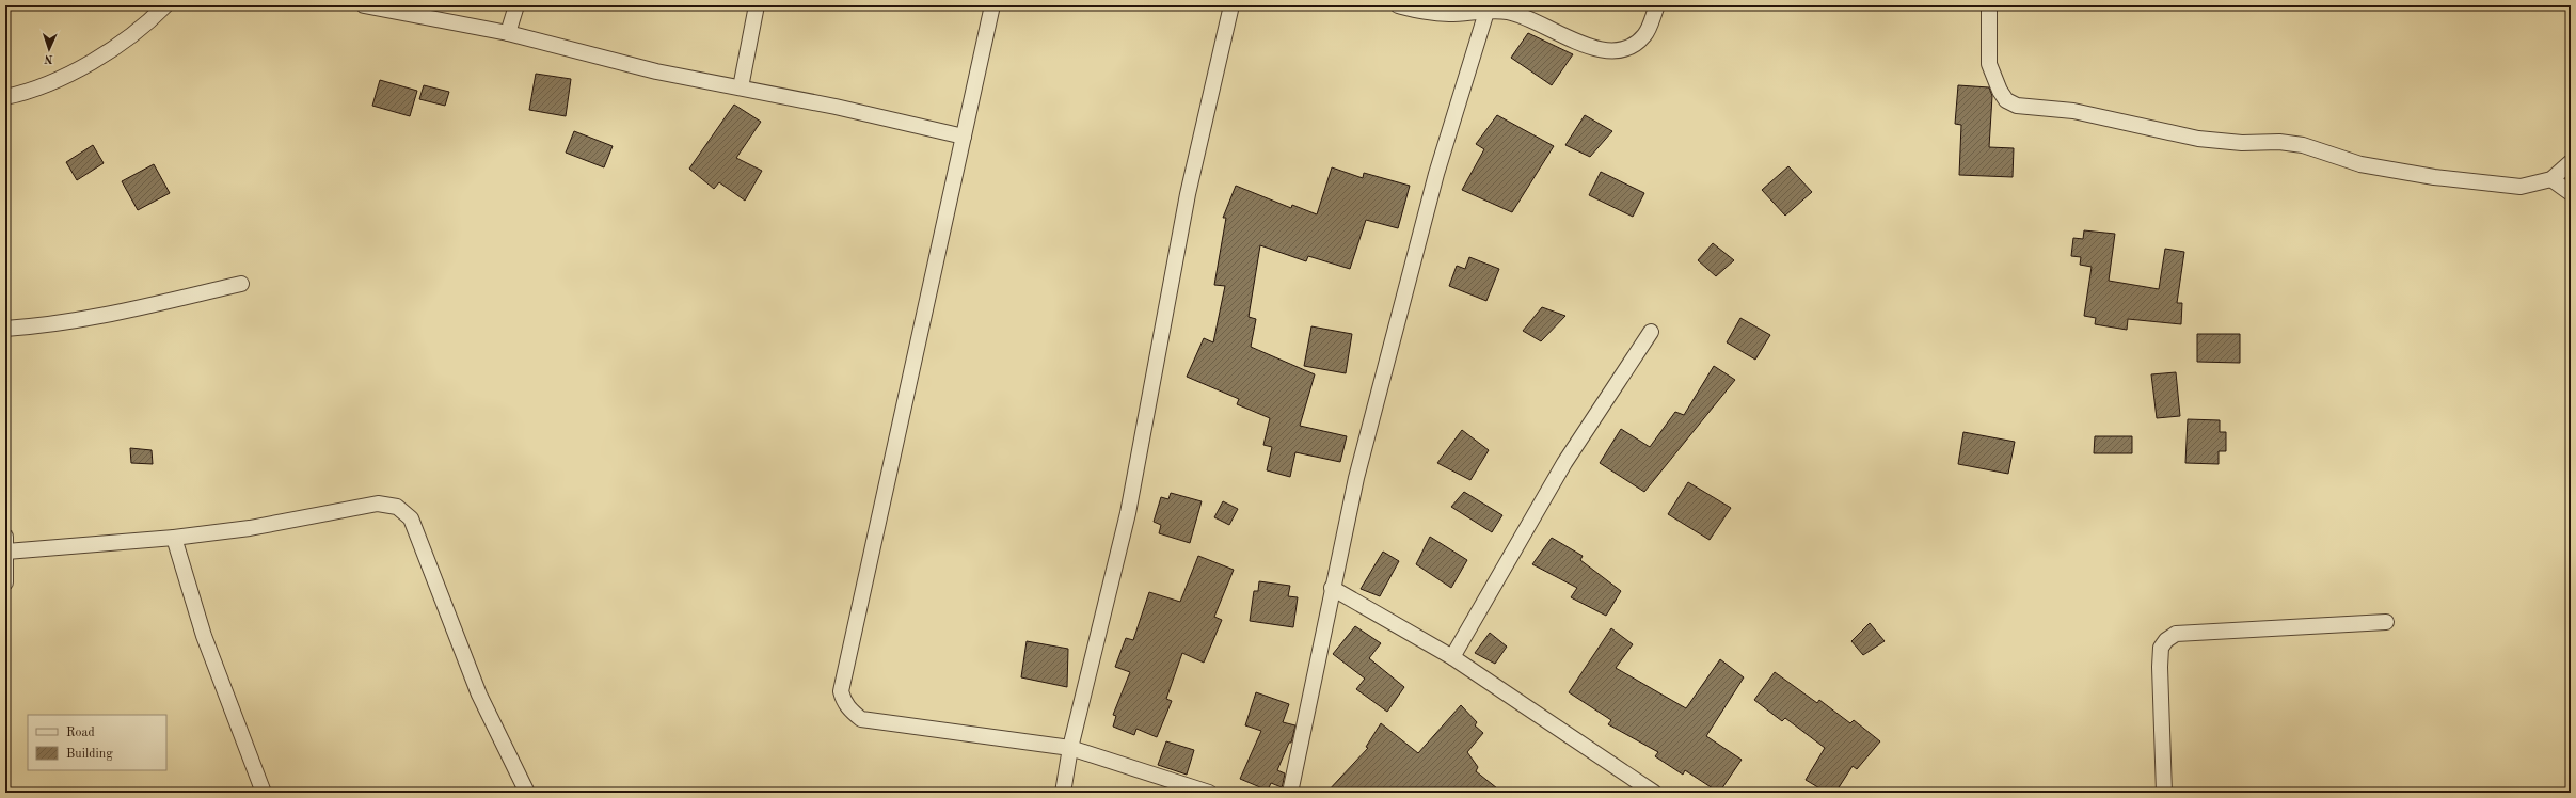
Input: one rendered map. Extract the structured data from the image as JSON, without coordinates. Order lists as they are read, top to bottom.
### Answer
{
  "legend": ["Road", "Building"],
  "north": "bottom"
}
